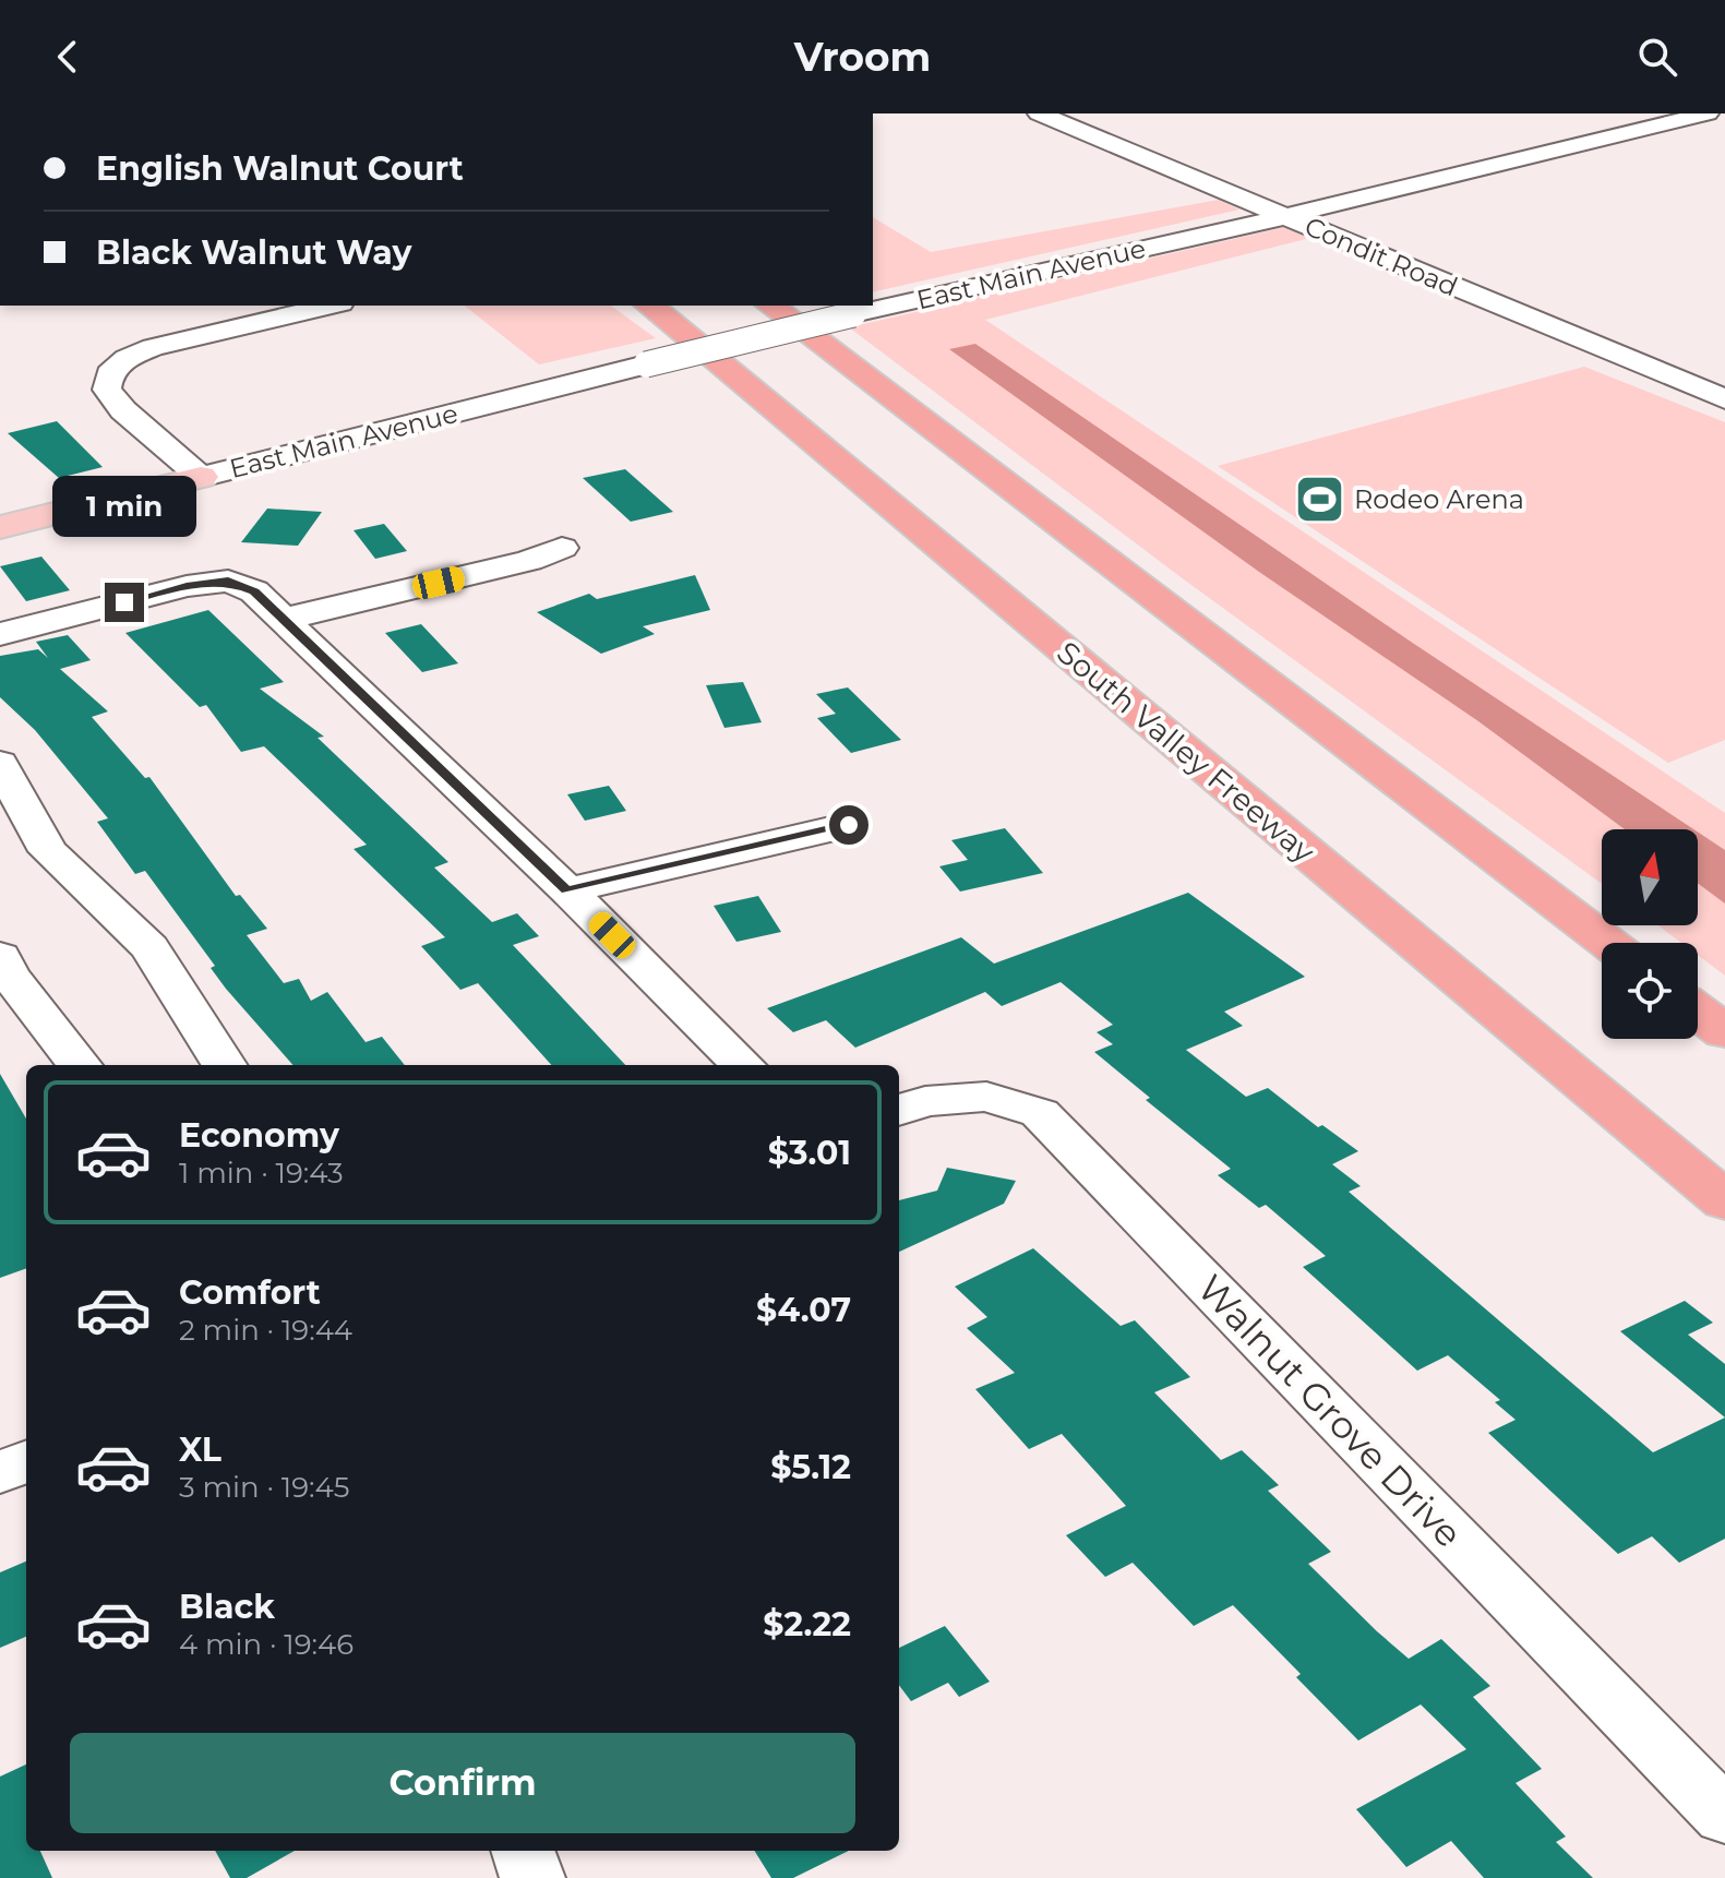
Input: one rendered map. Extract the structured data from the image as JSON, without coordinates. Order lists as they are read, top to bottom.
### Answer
{
  "streets": {
    "highway": ["South Valley Freeway"],
    "main road": ["East Main Avenue"],
    "street": ["Condit Road", "Walnut Grove Drive"]
  },
  "crossings": [
    ["Condit Road", "East Main Avenue"]
  ],
  "places": {
    "sports": ["Rodeo Arena"]
  },
  "north": "top",
  "page": {
    "header": "Vroom",
    "banner": ["English Walnut Court", "Black Walnut Way"],
    "bubble": "1 min",
    "list": [
      {
        "name": "Economy",
        "note": "1 min · 19:43",
        "value": "$3.01"
      },
      {
        "name": "Comfort",
        "note": "2 min · 19:44",
        "value": "$4.07"
      },
      {
        "name": "XL",
        "note": "3 min · 19:45",
        "value": "$5.12"
      },
      {
        "name": "Black",
        "note": "4 min · 19:46",
        "value": "$2.22"
      }
    ],
    "buttons": "Confirm"
  }
}
